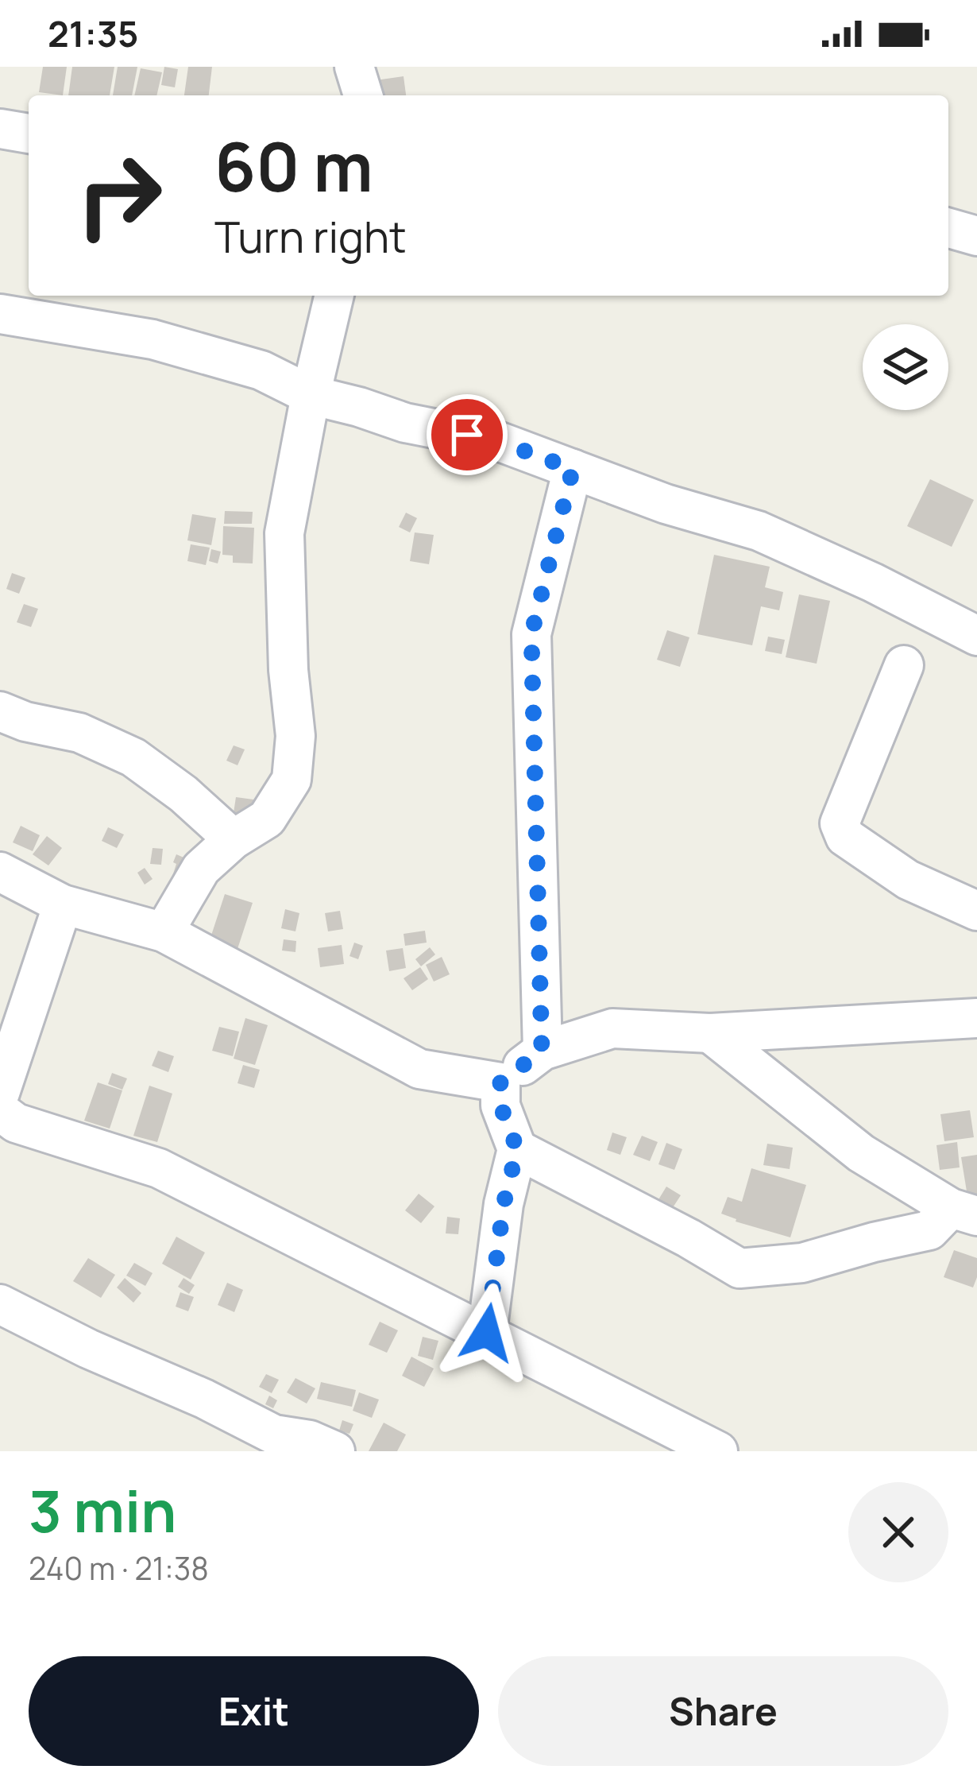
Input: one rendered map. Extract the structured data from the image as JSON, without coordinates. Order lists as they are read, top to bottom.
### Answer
{
  "page": {
    "status": "21:35",
    "turn": ["60 m", "Turn right"],
    "heading": ["3 min", "240 m · 21:38"],
    "buttons": ["Exit", "Share"]
  }
}
